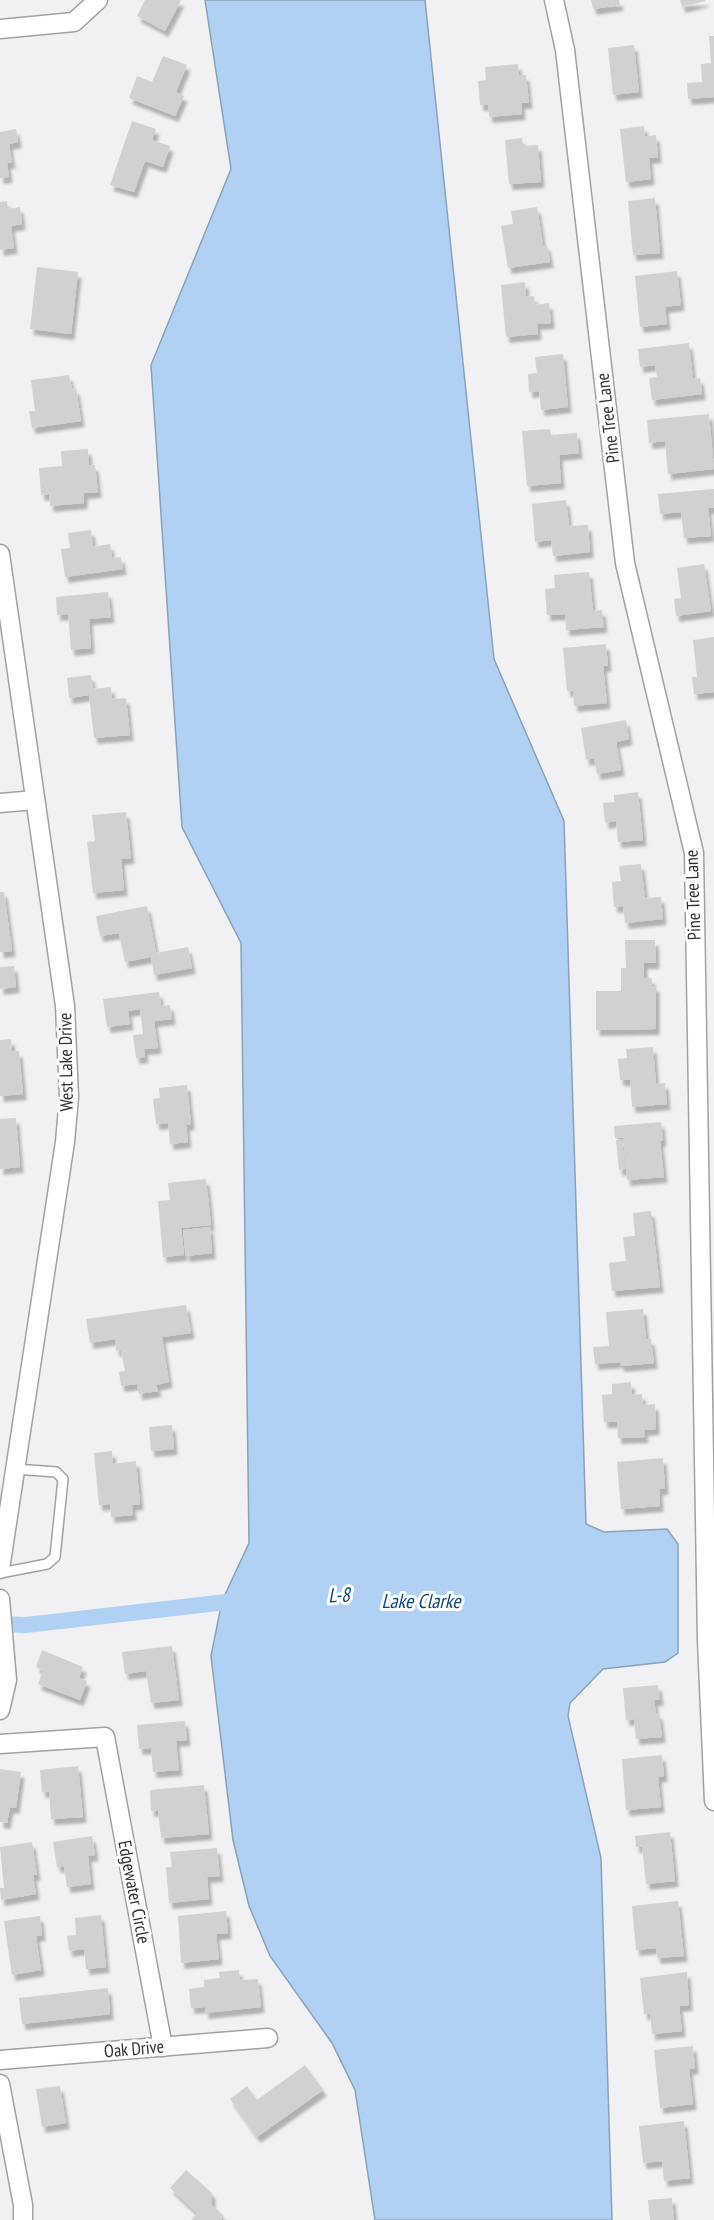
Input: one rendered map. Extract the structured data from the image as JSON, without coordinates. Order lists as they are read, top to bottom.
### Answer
{
  "streets": {
    "street": [
      "Pine Tree Lane",
      "West Lake Drive",
      "Edgewater Circle",
      "Oak Drive"
    ]
  },
  "crossings": [
    ["Edgewater Circle", "Oak Drive"]
  ],
  "water": ["L-8", "Lake Clarke"]
}
